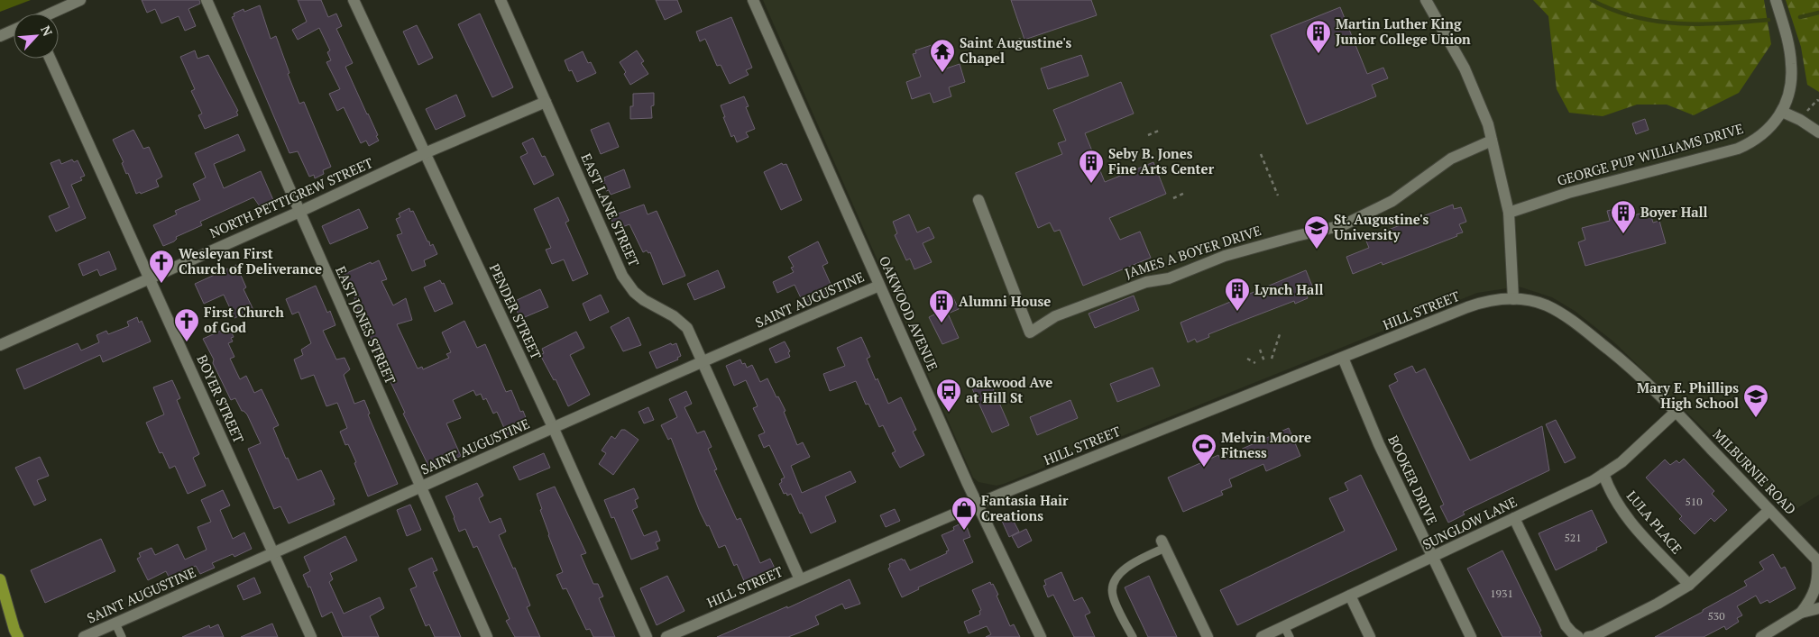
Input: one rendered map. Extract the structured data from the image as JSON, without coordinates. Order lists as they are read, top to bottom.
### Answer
{
  "streets": {
    "street": [
      "GEORGE PUP WILLIAMS DRIVE",
      "NORTH PETTIGREW STREET",
      "EAST LANE STREET",
      "JAMES A BOYER DRIVE",
      "SAINT AUGUSTINE",
      "HILL STREET",
      "PENDER STREET",
      "OAKWOOD AVENUE",
      "EAST JONES STREET",
      "BOYER STREET",
      "MILBURNIE ROAD",
      "BOOKER DRIVE",
      "LULA PLACE",
      "SUNGLOW LANE"
    ]
  },
  "crossings": [
    ["NORTH PETTIGREW STREET", "EAST LANE STREET"],
    ["NORTH PETTIGREW STREET", "PENDER STREET"],
    ["NORTH PETTIGREW STREET", "EAST JONES STREET"],
    ["NORTH PETTIGREW STREET", "BOYER STREET"],
    ["EAST LANE STREET", "SAINT AUGUSTINE"],
    ["EAST LANE STREET", "HILL STREET"],
    ["SAINT AUGUSTINE", "PENDER STREET"],
    ["SAINT AUGUSTINE", "OAKWOOD AVENUE"],
    ["SAINT AUGUSTINE", "EAST JONES STREET"],
    ["SAINT AUGUSTINE", "BOYER STREET"],
    ["HILL STREET", "OAKWOOD AVENUE"],
    ["HILL STREET", "MILBURNIE ROAD"],
    ["HILL STREET", "BOOKER DRIVE"],
    ["MILBURNIE ROAD", "SUNGLOW LANE"],
    ["BOOKER DRIVE", "SUNGLOW LANE"],
    ["LULA PLACE", "SUNGLOW LANE"]
  ],
  "places": {
    "building": [
      "Martin Luther King Junior College Union",
      "Seby B. Jones Fine Arts Center",
      "Boyer Hall",
      "Lynch Hall",
      "Alumni House"
    ],
    "temple": ["Saint Augustine's Chapel"],
    "school or university": ["St. Augustine's University", "Mary E. Phillips High School"],
    "church": ["Wesleyan First Church of Deliverance", "First Church of God"],
    "bus stop": ["Oakwood Ave at Hill St"],
    "sports": ["Melvin Moore Fitness"],
    "shop": ["Fantasia Hair Creations"]
  },
  "house_numbers": [
    "510",
    "521",
    "1931",
    "530"
  ],
  "north": "top right"
}
